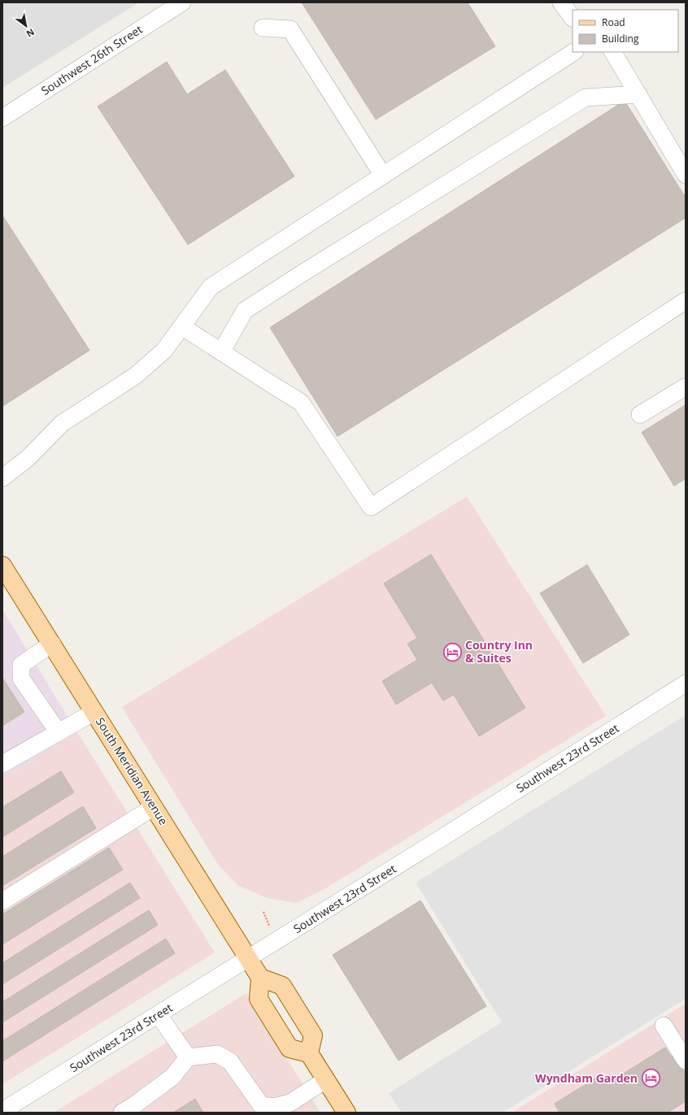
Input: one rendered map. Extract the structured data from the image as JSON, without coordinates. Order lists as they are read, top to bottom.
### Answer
{
  "streets": {
    "main road": ["South Meridian Avenue"],
    "street": ["Southwest 26th Street", "Southwest 23rd Street"]
  },
  "crossings": [
    ["Southwest 23rd Street", "South Meridian Avenue"]
  ],
  "places": {
    "hotel": ["Country Inn & Suites", "Wyndham Garden"]
  },
  "legend": ["Road", "Building"],
  "north": "bottom right"
}
